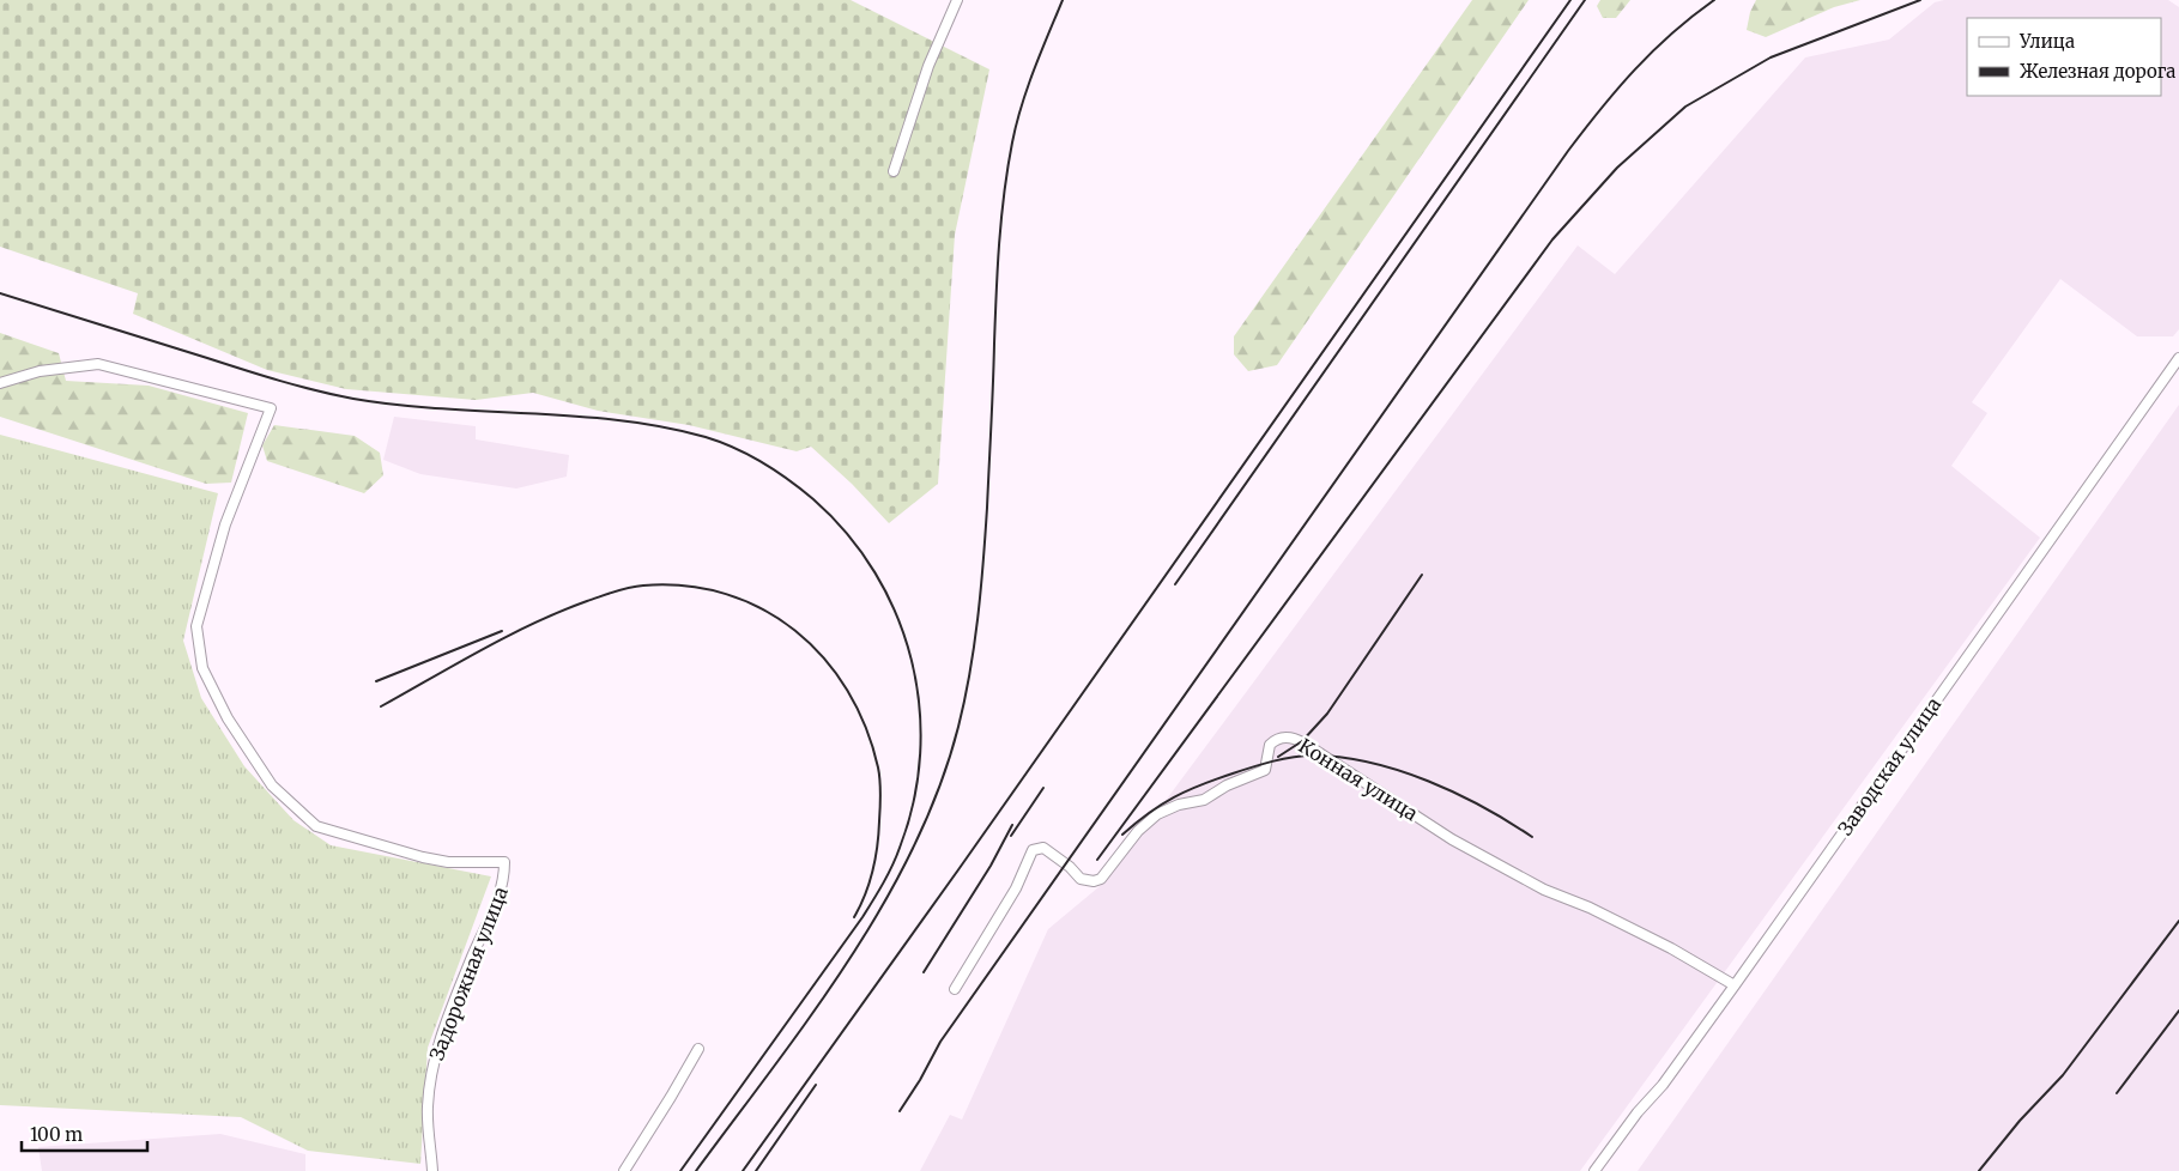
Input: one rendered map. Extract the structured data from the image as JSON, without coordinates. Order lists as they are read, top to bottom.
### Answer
{
  "streets": {
    "street": ["Заводская улица", "Конная улица", "Задорожная улица"]
  },
  "crossings": [
    ["Заводская улица", "Конная улица"]
  ],
  "legend": ["Улица", "Железная дорога"],
  "scale_bar": "100 m"
}
